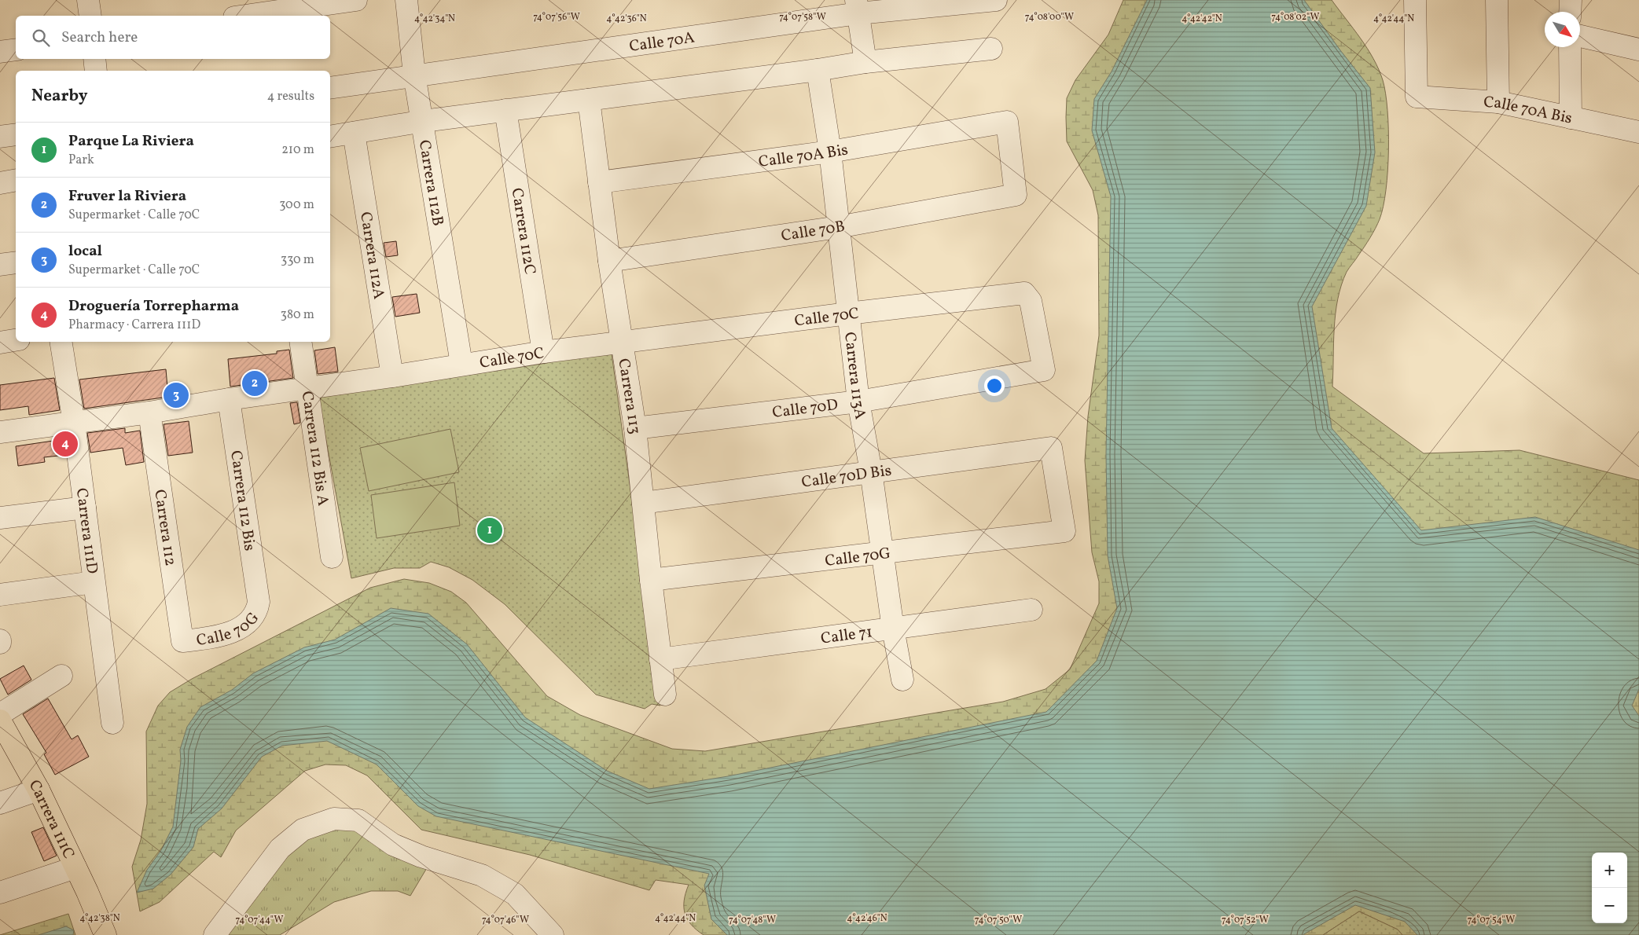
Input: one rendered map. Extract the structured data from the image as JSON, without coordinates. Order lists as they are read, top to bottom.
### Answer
{
  "streets": {
    "main road": ["Carrera 111C"],
    "street": [
      "Calle 70A",
      "Calle 70A Bis",
      "Carrera 112B",
      "Calle 70B",
      "Carrera 112C",
      "Carrera 112A",
      "Calle 70C",
      "Carrera 113A",
      "Carrera 113",
      "Calle 70D",
      "Carrera 112 Bis A",
      "Calle 70D Bis",
      "Carrera 112 Bis",
      "Carrera 112",
      "Carrera 111D",
      "Calle 70G",
      "Calle 71"
    ]
  },
  "crossings": [
    ["Calle 70A", "Carrera 112B"],
    ["Calle 70A Bis", "Calle 70B"],
    ["Calle 70A Bis", "Carrera 113A"],
    ["Calle 70A Bis", "Carrera 113"],
    ["Carrera 112B", "Calle 70C"],
    ["Calle 70B", "Carrera 113A"],
    ["Calle 70B", "Carrera 113"],
    ["Carrera 112C", "Calle 70C"],
    ["Carrera 112A", "Calle 70C"],
    ["Calle 70C", "Carrera 113A"],
    ["Calle 70C", "Carrera 113"],
    ["Calle 70C", "Calle 70D"],
    ["Calle 70C", "Carrera 112 Bis A"],
    ["Calle 70C", "Carrera 112 Bis"],
    ["Calle 70C", "Carrera 112"],
    ["Calle 70C", "Carrera 111D"],
    ["Carrera 113A", "Calle 70D"],
    ["Carrera 113A", "Calle 70D Bis"],
    ["Carrera 113A", "Calle 70G"],
    ["Carrera 113A", "Calle 71"],
    ["Carrera 113", "Calle 70D"],
    ["Carrera 113", "Calle 70D Bis"],
    ["Carrera 113", "Calle 70G"],
    ["Carrera 113", "Calle 71"],
    ["Calle 70D Bis", "Calle 70G"],
    ["Carrera 112 Bis", "Calle 70G"],
    ["Carrera 112", "Calle 70G"]
  ],
  "north": "bottom right",
  "page": {
    "search": "Search here",
    "heading": ["Nearby", "4 results"],
    "list": [
      {
        "mark": "1",
        "name": "Parque La Riviera",
        "note": "Park",
        "value": "210 m"
      },
      {
        "mark": "2",
        "name": "Fruver la Riviera",
        "note": "Supermarket · Calle 70C",
        "value": "300 m"
      },
      {
        "mark": "3",
        "name": "local",
        "note": "Supermarket · Calle 70C",
        "value": "330 m"
      },
      {
        "mark": "4",
        "name": "Droguería Torrepharma",
        "note": "Pharmacy · Carrera 111D",
        "value": "380 m"
      }
    ],
    "pins": [
      "2",
      "3",
      "4",
      "1"
    ],
    "map_buttons": ["+", "−"]
  },
  "coordinates": [
    "74°07'56\"W",
    "74°07'58\"W",
    "74°08'00\"W",
    "74°08'02\"W",
    "4°42'36\"N",
    "4°42'34\"N",
    "4°42'42\"N",
    "4°42'44\"N",
    "4°42'38\"N",
    "4°42'46\"N",
    "74°07'44\"W",
    "74°07'46\"W",
    "74°07'48\"W",
    "74°07'50\"W",
    "74°07'52\"W",
    "74°07'54\"W"
  ]
}
